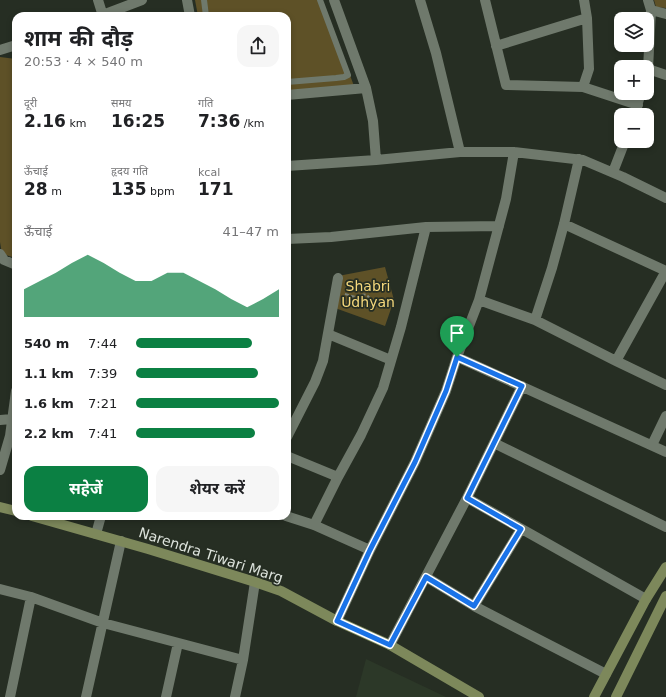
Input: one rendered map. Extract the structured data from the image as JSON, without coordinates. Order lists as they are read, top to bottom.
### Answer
{
  "streets": {
    "street": ["Narendra Tiwari Marg"]
  },
  "parks": ["Shabri Udhyan"],
  "page": {
    "map_buttons": ["+", "−"],
    "heading": ["शाम की दौड़", "20:53 · 4 × 540 m"],
    "stats": [
      ["दूरी", "2.16 km"],
      ["समय", "16:25"],
      ["गति", "7:36 /km"],
      ["ऊँचाई", "28 m"],
      ["हृदय गति", "135 bpm"],
      ["kcal", "171"]
    ],
    "chart": ["ऊँचाई", "41–47 m"],
    "list": [
      {
        "name": "540 m",
        "note": "7:44"
      },
      {
        "name": "1.1 km",
        "note": "7:39"
      },
      {
        "name": "1.6 km",
        "note": "7:21"
      },
      {
        "name": "2.2 km",
        "note": "7:41"
      }
    ],
    "buttons": ["सहेजें", "शेयर करें"]
  }
}
